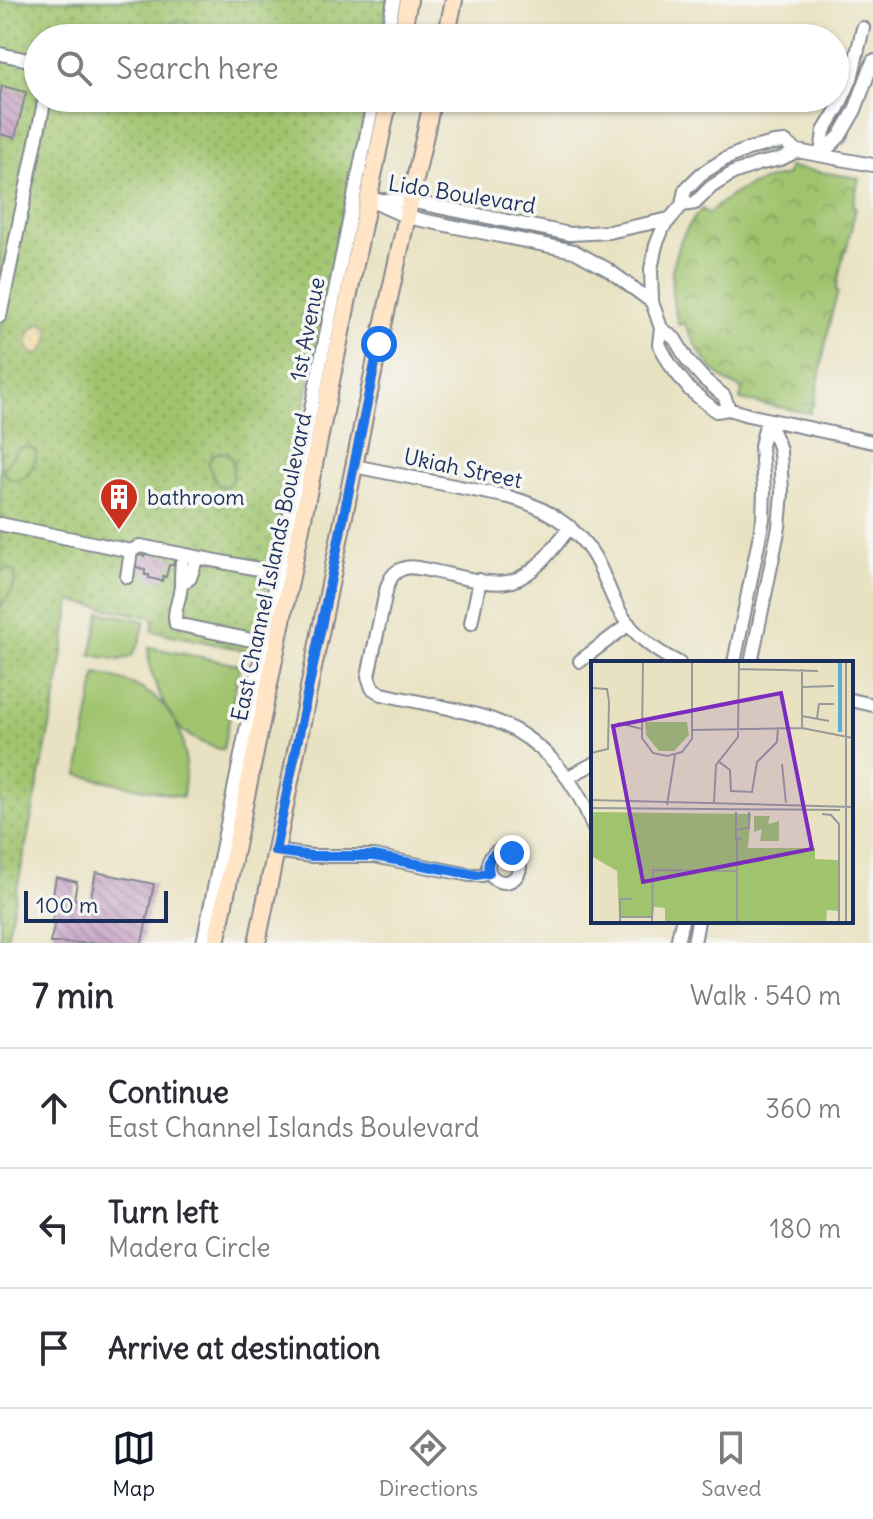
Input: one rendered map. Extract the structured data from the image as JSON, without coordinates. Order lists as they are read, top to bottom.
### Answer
{
  "streets": {
    "main road": ["East Channel Islands Boulevard"],
    "street": ["Lido Boulevard", "1st Avenue", "Ukiah Street"]
  },
  "crossings": [
    ["Lido Boulevard", "East Channel Islands Boulevard"]
  ],
  "places": {
    "building": ["bathroom"]
  },
  "scale_bar": "100 m",
  "page": {
    "search": "Search here",
    "scale": "100 m",
    "heading": ["7 min", "Walk · 540 m"],
    "list": [
      ["Continue", "East Channel Islands Boulevard", "360 m"],
      ["Turn left", "Madera Circle", "180 m"],
      "Arrive at destination"
    ],
    "nav": ["Map", "Directions", "Saved"]
  }
}
